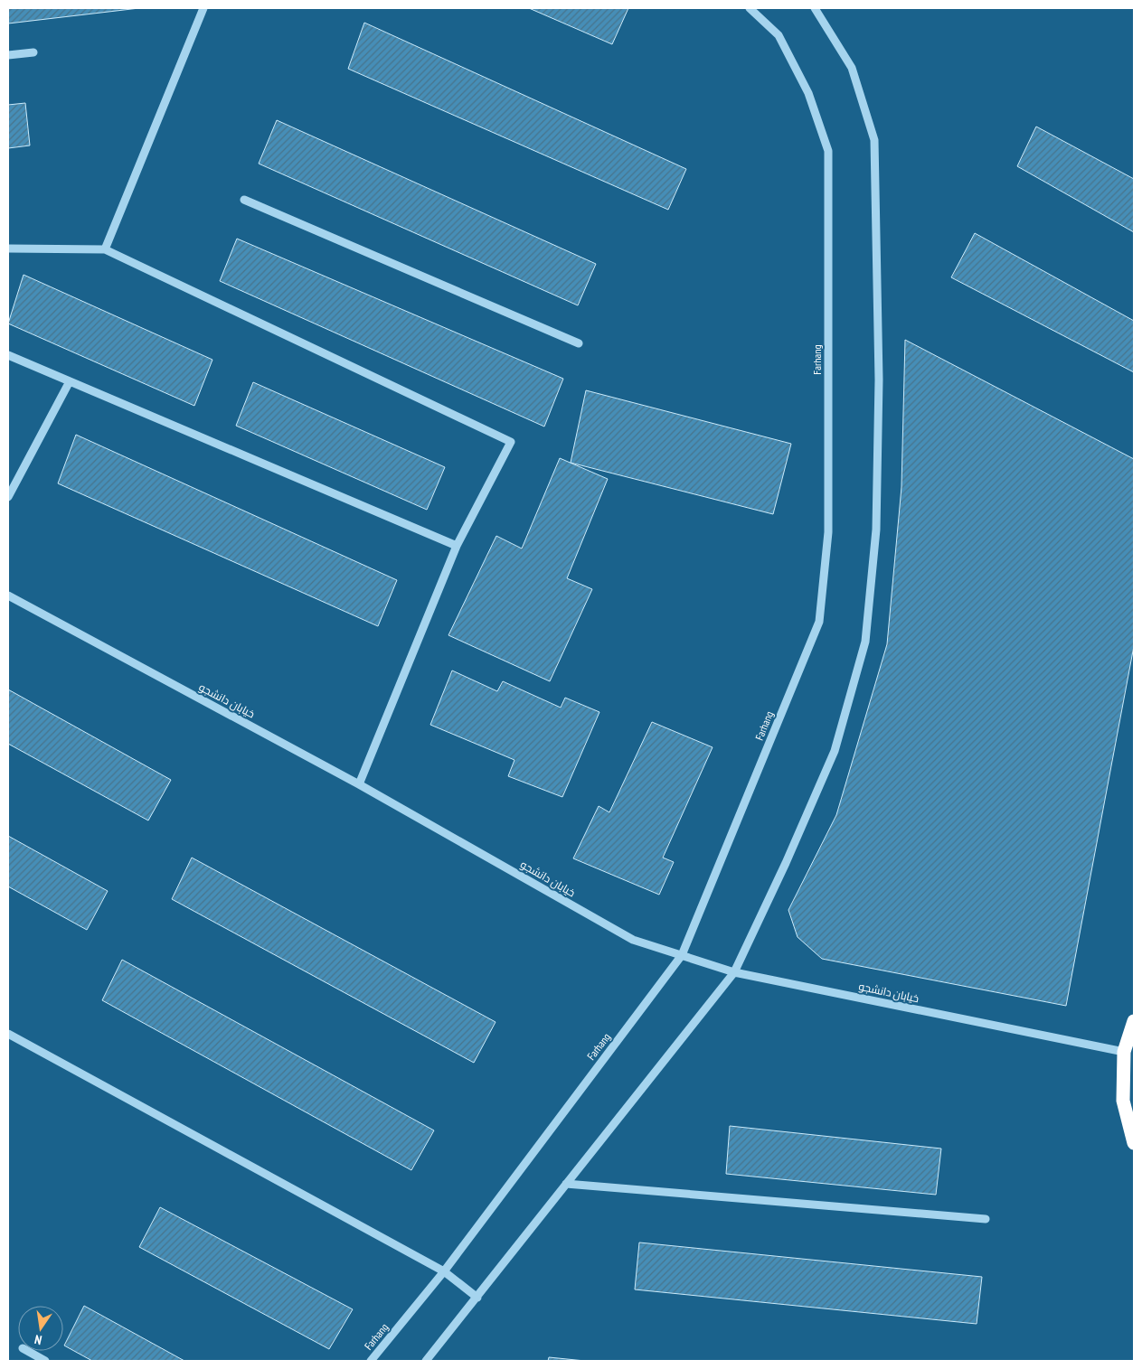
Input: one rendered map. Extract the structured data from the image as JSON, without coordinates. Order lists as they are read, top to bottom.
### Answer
{
  "streets": {
    "street": ["Farhang", "خیابان دانشجو"]
  },
  "crossings": [
    ["Farhang", "خیابان دانشجو"]
  ],
  "north": "bottom"
}
